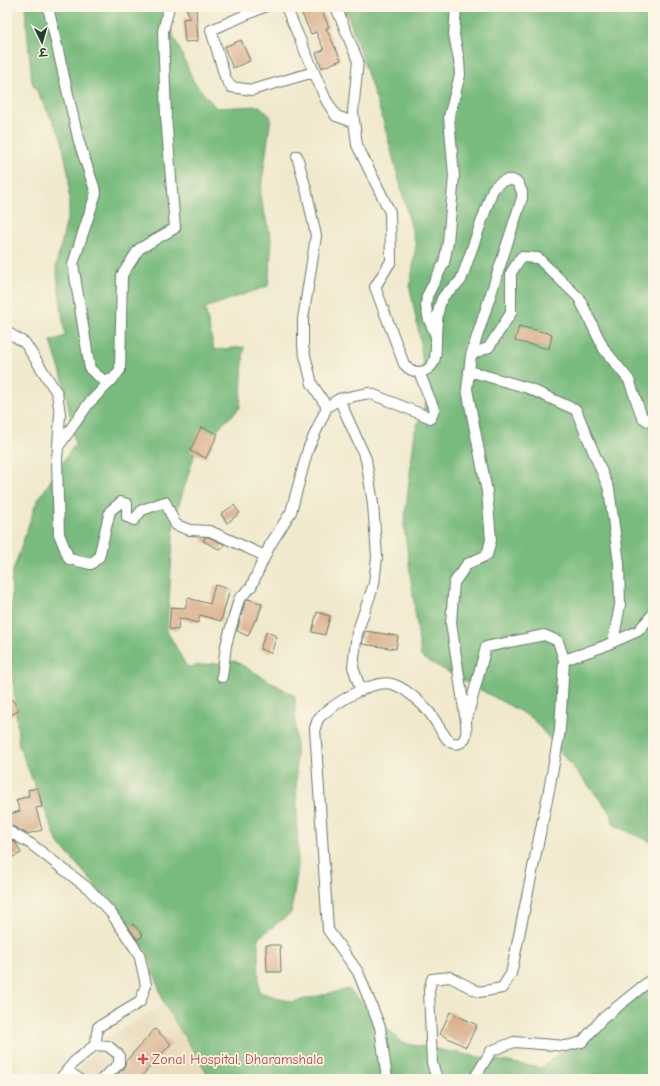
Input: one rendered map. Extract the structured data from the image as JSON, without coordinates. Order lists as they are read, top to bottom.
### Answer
{
  "places": {
    "health": ["Zonal Hospital, Dharamshala"]
  },
  "north": "bottom"
}
